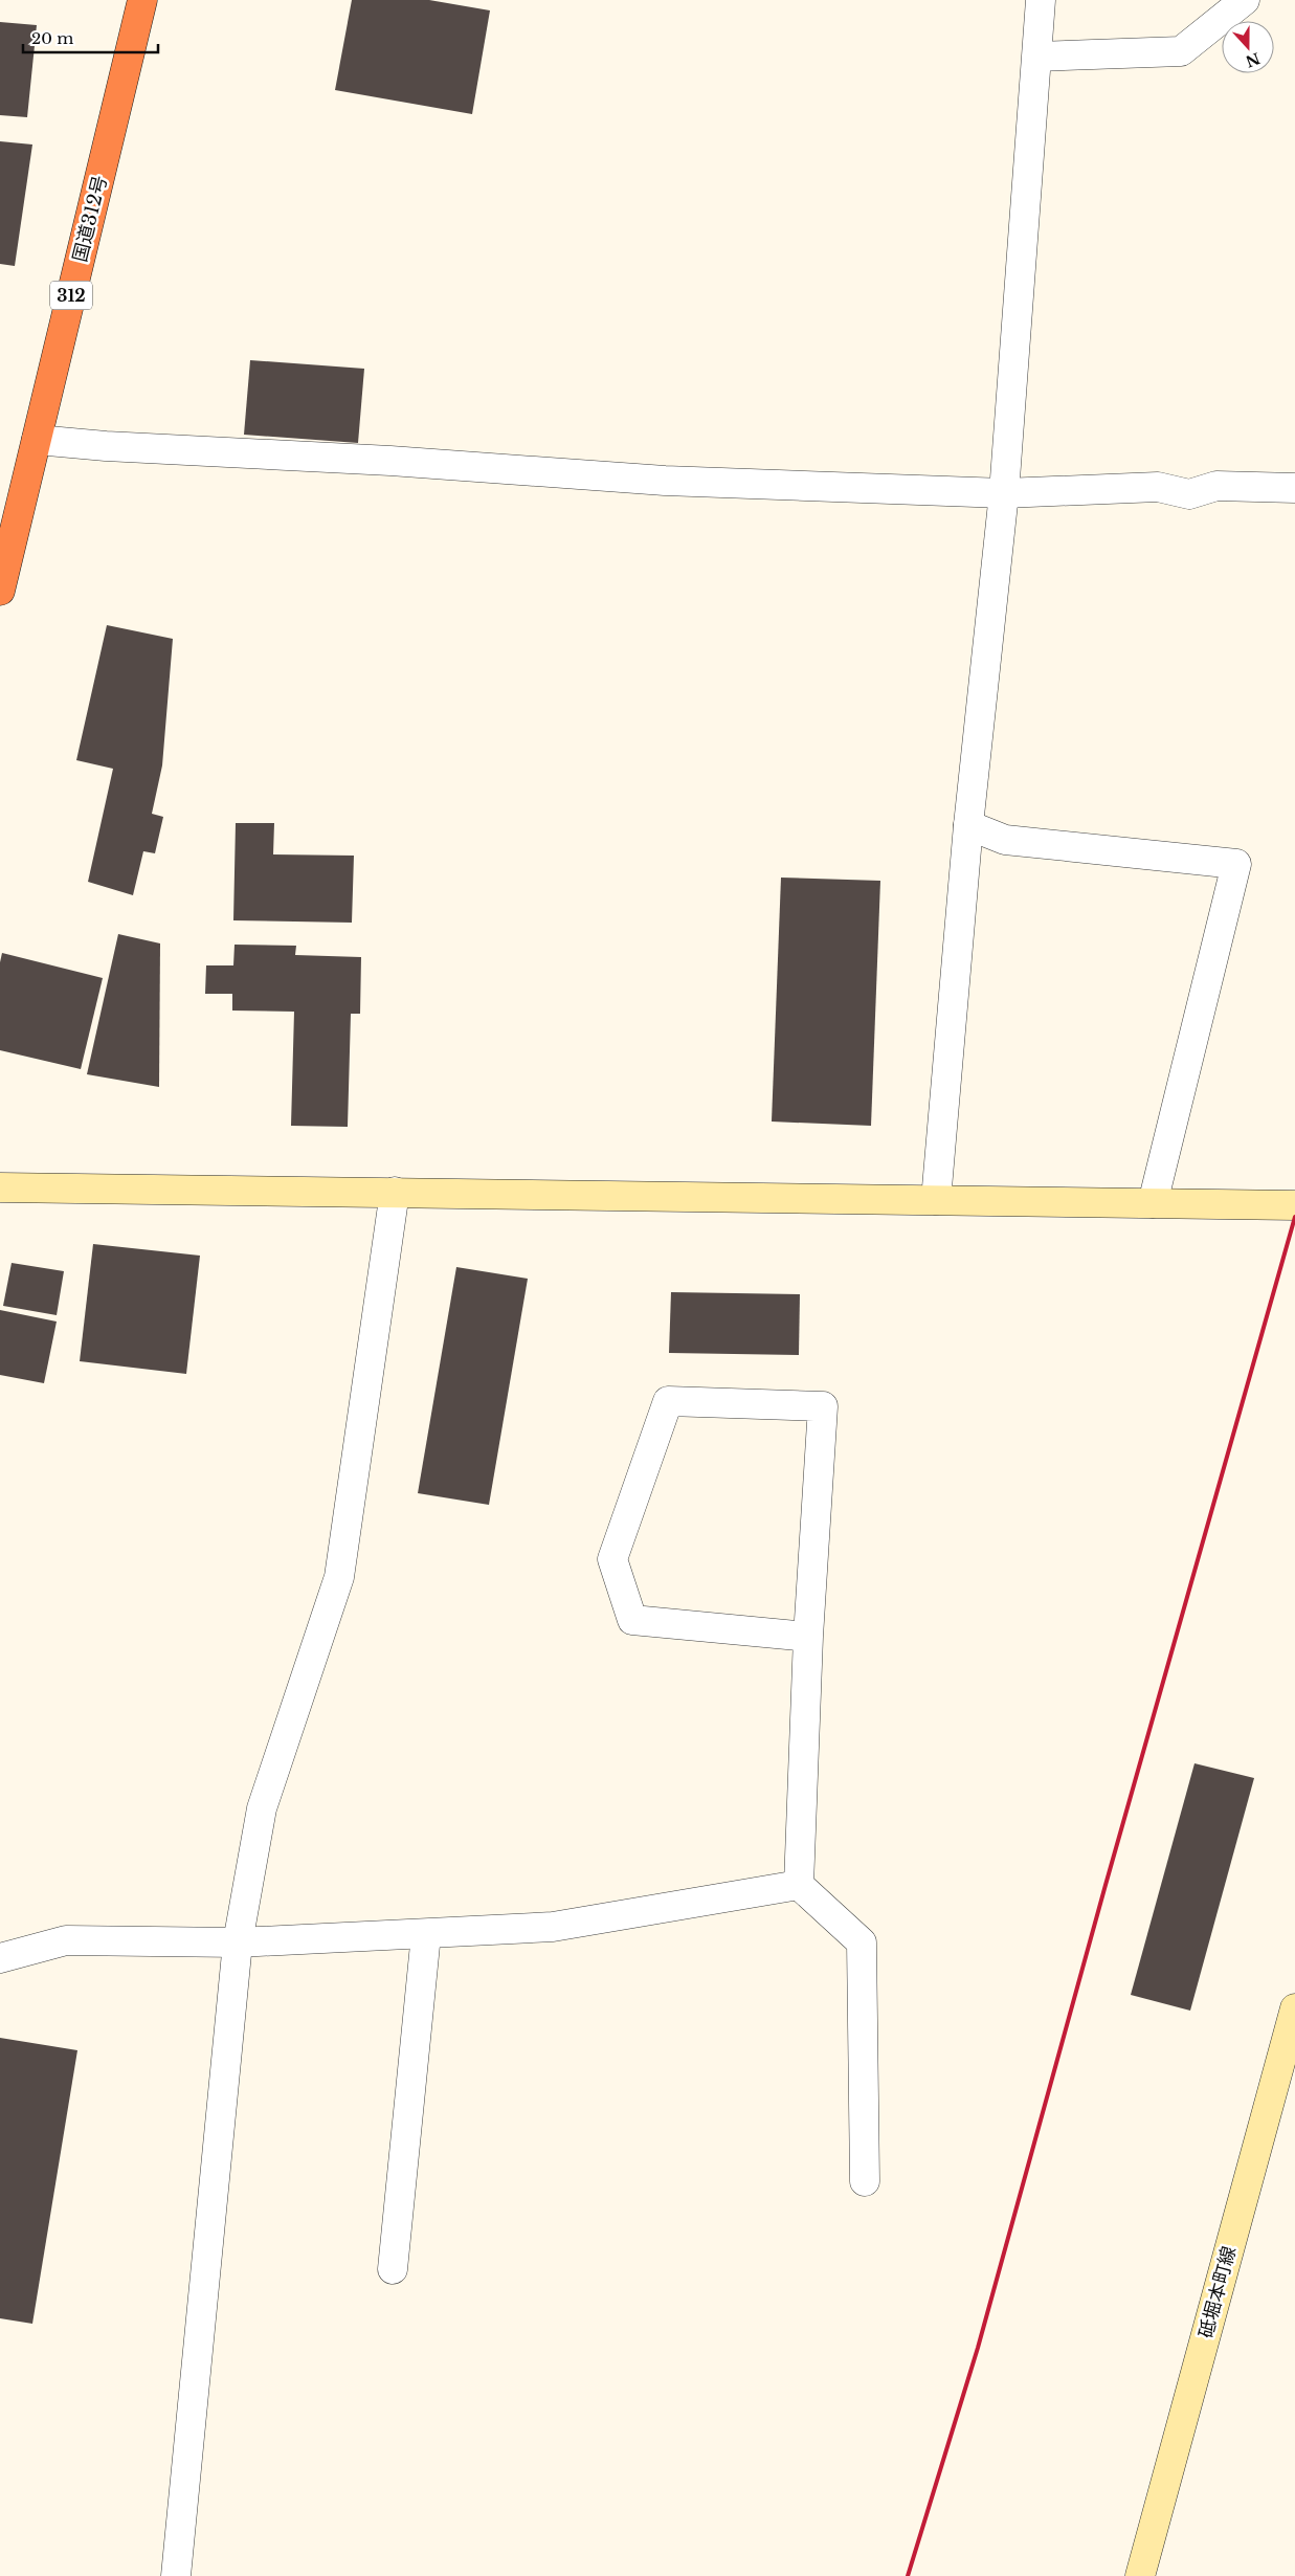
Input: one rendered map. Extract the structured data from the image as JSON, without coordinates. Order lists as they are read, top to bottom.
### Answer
{
  "streets": {
    "highway": ["国道312号", "312"],
    "street": ["砥堀本町線"]
  },
  "scale_bar": "20 m",
  "north": "bottom"
}
